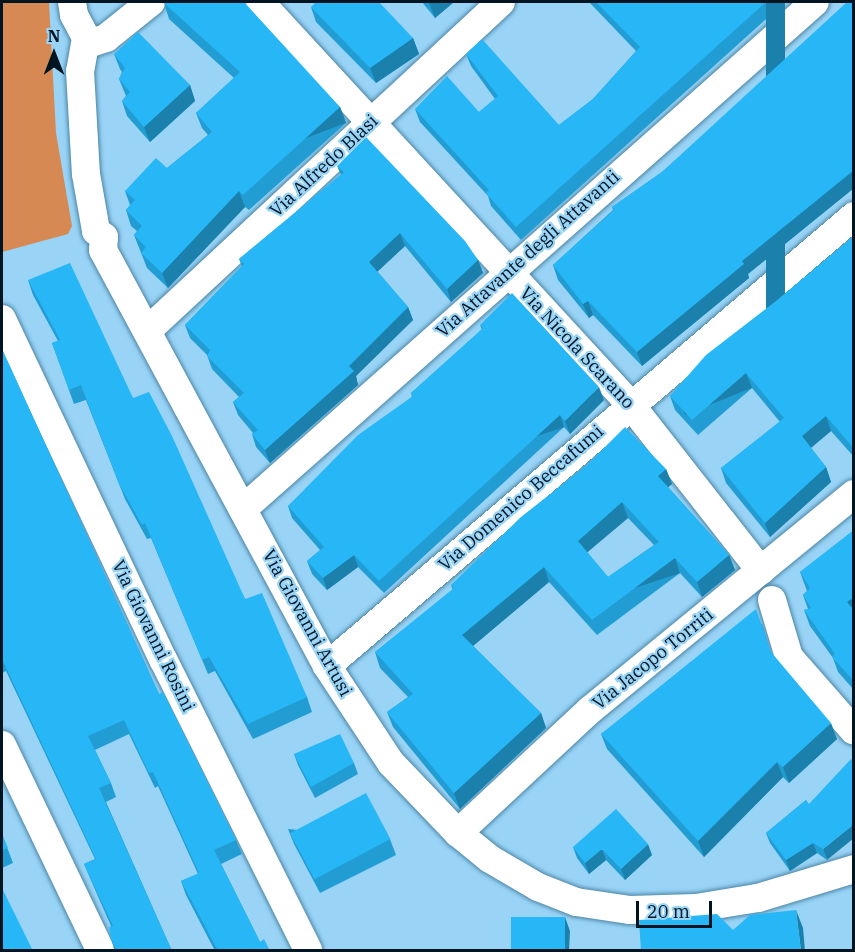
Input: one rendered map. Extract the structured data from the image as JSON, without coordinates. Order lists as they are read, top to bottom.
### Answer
{
  "streets": {
    "street": [
      "Via Alfredo Blasi",
      "Via Attavante degli Attavanti",
      "Via Nicola Scarano",
      "Via Domenico Beccafumi",
      "Via Giovanni Artusi",
      "Via Giovanni Rosini",
      "Via Jacopo Torriti"
    ]
  },
  "crossings": [
    ["Via Alfredo Blasi", "Via Nicola Scarano"],
    ["Via Alfredo Blasi", "Via Giovanni Artusi"],
    ["Via Attavante degli Attavanti", "Via Nicola Scarano"],
    ["Via Attavante degli Attavanti", "Via Giovanni Artusi"],
    ["Via Nicola Scarano", "Via Domenico Beccafumi"],
    ["Via Nicola Scarano", "Via Jacopo Torriti"],
    ["Via Domenico Beccafumi", "Via Giovanni Artusi"],
    ["Via Giovanni Artusi", "Via Jacopo Torriti"]
  ],
  "scale_bar": "20 m",
  "north": "top"
}
